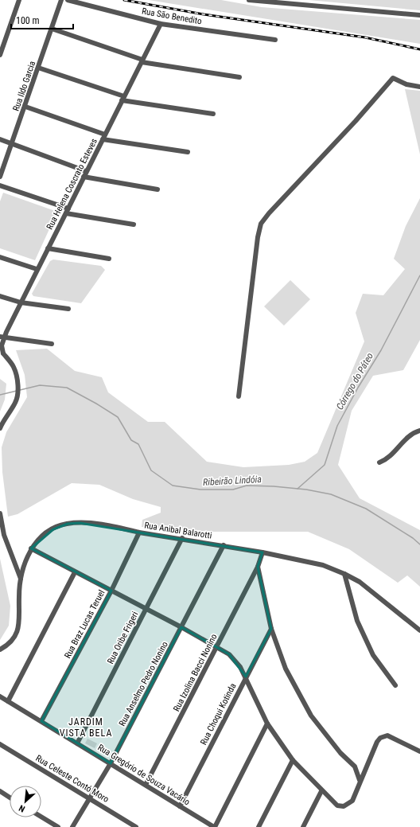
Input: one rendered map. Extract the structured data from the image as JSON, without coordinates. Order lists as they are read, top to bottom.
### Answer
{
  "streets": {
    "street": [
      "Rua São Benedito",
      "Rua Ildo Garcia",
      "Rua Helena Coscrato Esteves",
      "Rua Anibal Balarotti",
      "Rua Braz Lucas Teruel",
      "Rua Oribe Frigeri",
      "Rua Izolina Bacci Nonino",
      "Rua Anselmo Pedro Nonino",
      "Rua Choqui Kotinda",
      "Rua Gregório de Souza Vacário",
      "Rua Celeste Contó Moro"
    ]
  },
  "crossings": [
    ["Rua São Benedito", "Rua Helena Coscrato Esteves"],
    ["Rua Anibal Balarotti", "Rua Braz Lucas Teruel"],
    ["Rua Anibal Balarotti", "Rua Oribe Frigeri"],
    ["Rua Anibal Balarotti", "Rua Izolina Bacci Nonino"],
    ["Rua Anibal Balarotti", "Rua Anselmo Pedro Nonino"],
    ["Rua Braz Lucas Teruel", "Rua Gregório de Souza Vacário"],
    ["Rua Oribe Frigeri", "Rua Gregório de Souza Vacário"],
    ["Rua Izolina Bacci Nonino", "Rua Gregório de Souza Vacário"],
    ["Rua Anselmo Pedro Nonino", "Rua Gregório de Souza Vacário"],
    ["Rua Anselmo Pedro Nonino", "Rua Celeste Contó Moro"],
    ["Rua Choqui Kotinda", "Rua Gregório de Souza Vacário"]
  ],
  "districts": ["JARDIM VISTA BELA"],
  "water": ["Córrego do Páteo", "Ribeirão Lindóia"],
  "scale_bar": "100 m",
  "north": "bottom left"
}
